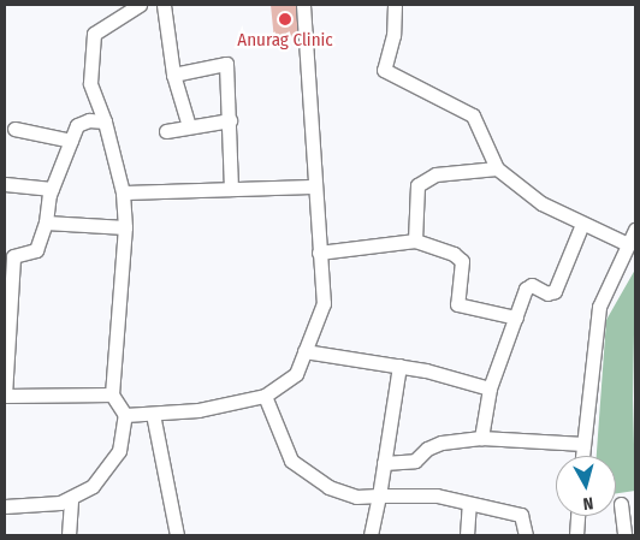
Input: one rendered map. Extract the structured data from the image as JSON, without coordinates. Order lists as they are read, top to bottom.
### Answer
{
  "places": ["Anurag Clinic"],
  "north": "bottom"
}
